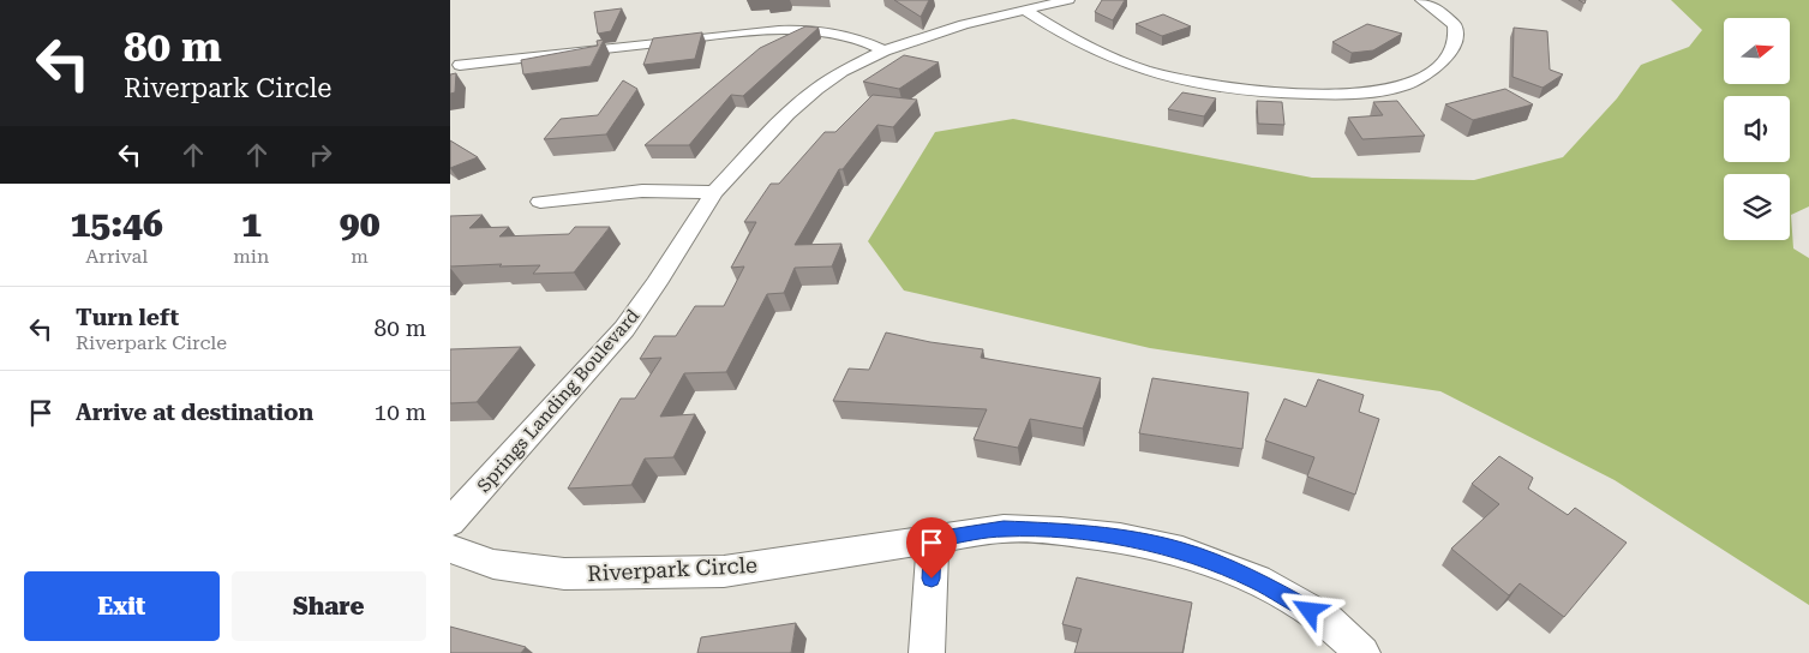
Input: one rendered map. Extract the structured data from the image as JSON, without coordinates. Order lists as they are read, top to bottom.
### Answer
{
  "streets": {
    "street": ["Springs Landing Boulevard", "Riverpark Circle"]
  },
  "north": "right",
  "page": {
    "turn": ["80 m", "Riverpark Circle"],
    "eta": [
      "15:46",
      "Arrival",
      "1",
      "min",
      "90",
      "m"
    ],
    "list": [
      {
        "name": "Turn left",
        "note": "Riverpark Circle",
        "value": "80 m"
      },
      {
        "name": "Arrive at destination",
        "value": "10 m"
      }
    ],
    "buttons": ["Exit", "Share"]
  }
}
